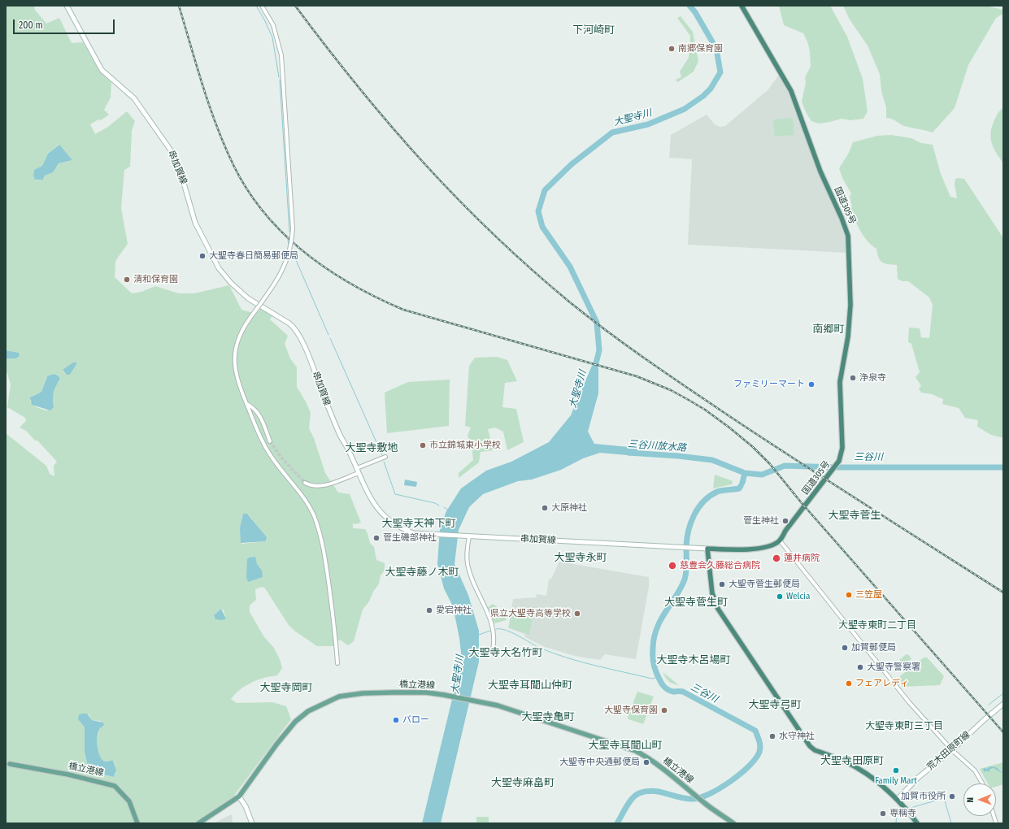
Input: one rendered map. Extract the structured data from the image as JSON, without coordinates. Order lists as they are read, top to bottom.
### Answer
{
  "streets": {
    "highway": ["国道305号"],
    "main road": ["串加賀線", "橋立港線", "荒木田原町線"]
  },
  "crossings": [
    ["串加賀線", "国道305号"]
  ],
  "districts": [
    "下河崎町",
    "南郷町",
    "大聖寺敷地",
    "大聖寺菅生",
    "大聖寺天神下町",
    "大聖寺永町",
    "大聖寺藤ノ木町",
    "大聖寺菅生町",
    "大聖寺東町二丁目",
    "大聖寺大名竹町",
    "大聖寺木呂場町",
    "大聖寺耳聞山仲町",
    "大聖寺岡町",
    "大聖寺弓町",
    "大聖寺亀町",
    "大聖寺東町三丁目",
    "大聖寺耳聞山町",
    "大聖寺田原町",
    "大聖寺麻畠町"
  ],
  "water": ["大聖寺川", "三谷川放水路", "三谷川"],
  "places": [
    "南郷保育園",
    "大聖寺春日簡易郵便局",
    "清和保育園",
    "浄泉寺",
    "ファミリーマート",
    "市立錦城東小学校",
    "大原神社",
    "菅生神社",
    "菅生磯部神社",
    "蓮井病院",
    "慈豊会久藤総合病院",
    "大聖寺菅生郵便局",
    "三笠屋",
    "Welcia",
    "愛宕神社",
    "県立大聖寺高等学校",
    "加賀郵便局",
    "大聖寺警察署",
    "フェアレディ",
    "大聖寺保育園",
    "バロー",
    "水守神社",
    "大聖寺中央通郵便局",
    "Family Mart",
    "加賀市役所",
    "専稱寺"
  ],
  "scale_bar": "200 m",
  "north": "left"
}
